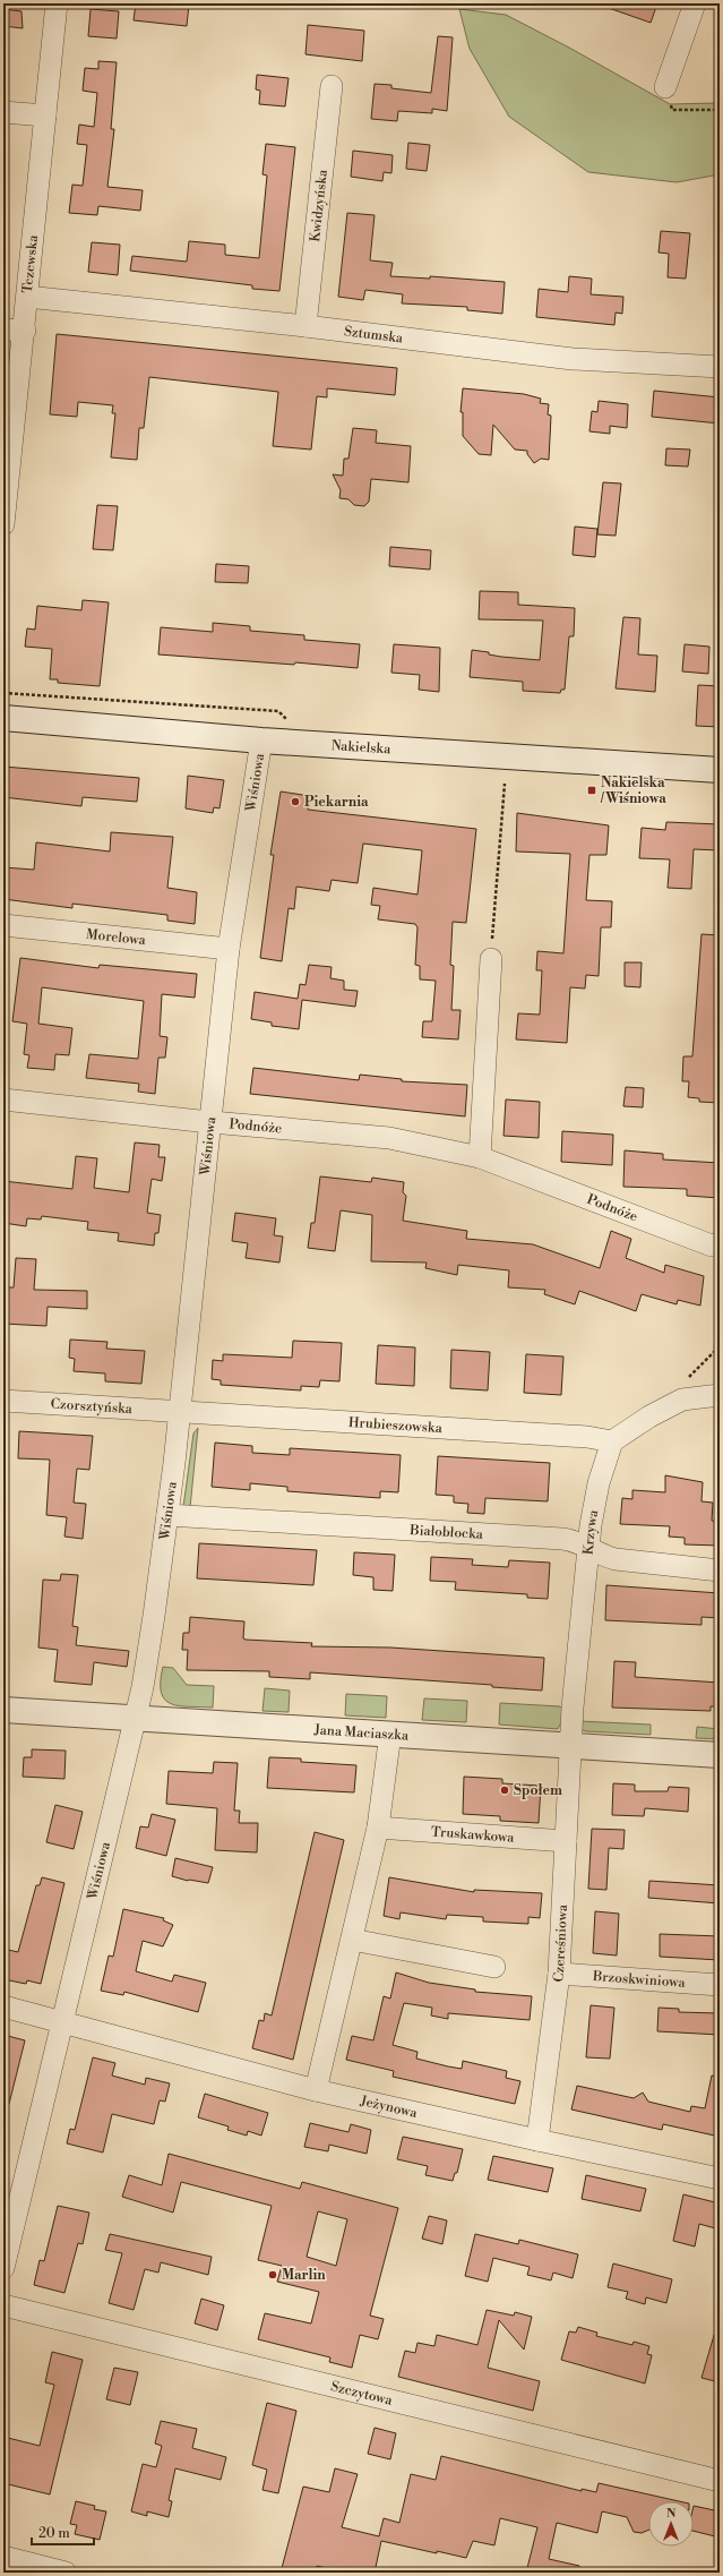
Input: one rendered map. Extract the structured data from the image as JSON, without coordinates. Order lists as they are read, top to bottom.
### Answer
{
  "streets": {
    "street": [
      "Kwidzyńska",
      "Tczewska",
      "Sztumska",
      "Nakielska",
      "Wiśniowa",
      "Morelowa",
      "Podnóże",
      "Czorsztyńska",
      "Hrubieszowska",
      "Białobłocka",
      "Krzywa",
      "Jana Maciaszka",
      "Truskawkowa",
      "Czereśniowa",
      "Brzoskwiniowa",
      "Jeżynowa",
      "Szczytowa"
    ]
  },
  "crossings": [
    ["Kwidzyńska", "Sztumska"],
    ["Tczewska", "Sztumska"],
    ["Nakielska", "Wiśniowa"],
    ["Wiśniowa", "Morelowa"],
    ["Wiśniowa", "Podnóże"],
    ["Wiśniowa", "Czorsztyńska"],
    ["Wiśniowa", "Hrubieszowska"],
    ["Wiśniowa", "Białobłocka"],
    ["Wiśniowa", "Jana Maciaszka"],
    ["Wiśniowa", "Jeżynowa"],
    ["Czorsztyńska", "Hrubieszowska"],
    ["Hrubieszowska", "Krzywa"],
    ["Białobłocka", "Krzywa"],
    ["Krzywa", "Jana Maciaszka"],
    ["Krzywa", "Czereśniowa"],
    ["Jana Maciaszka", "Czereśniowa"],
    ["Truskawkowa", "Czereśniowa"],
    ["Czereśniowa", "Brzoskwiniowa"],
    ["Czereśniowa", "Jeżynowa"]
  ],
  "places": {
    "transit": ["Nakielska / Wiśniowa"],
    "other": ["Piekarnia", "Społem", "Marlin"]
  },
  "scale_bar": "20 m",
  "north": "top"
}
